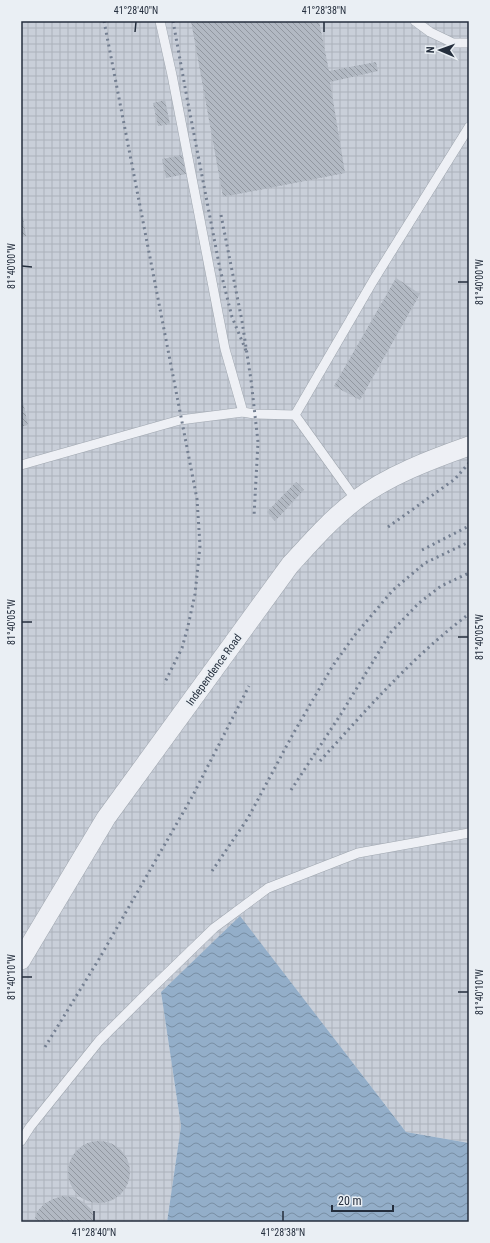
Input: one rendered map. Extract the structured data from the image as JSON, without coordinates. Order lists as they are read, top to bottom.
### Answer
{
  "streets": {
    "street": ["Independence Road"]
  },
  "scale_bar": "20 m",
  "north": "left",
  "coordinates": [
    "41°28'40\"N",
    "41°28'38\"N",
    "81°40'00\"W",
    "81°40'05\"W",
    "81°40'10\"W"
  ]
}
